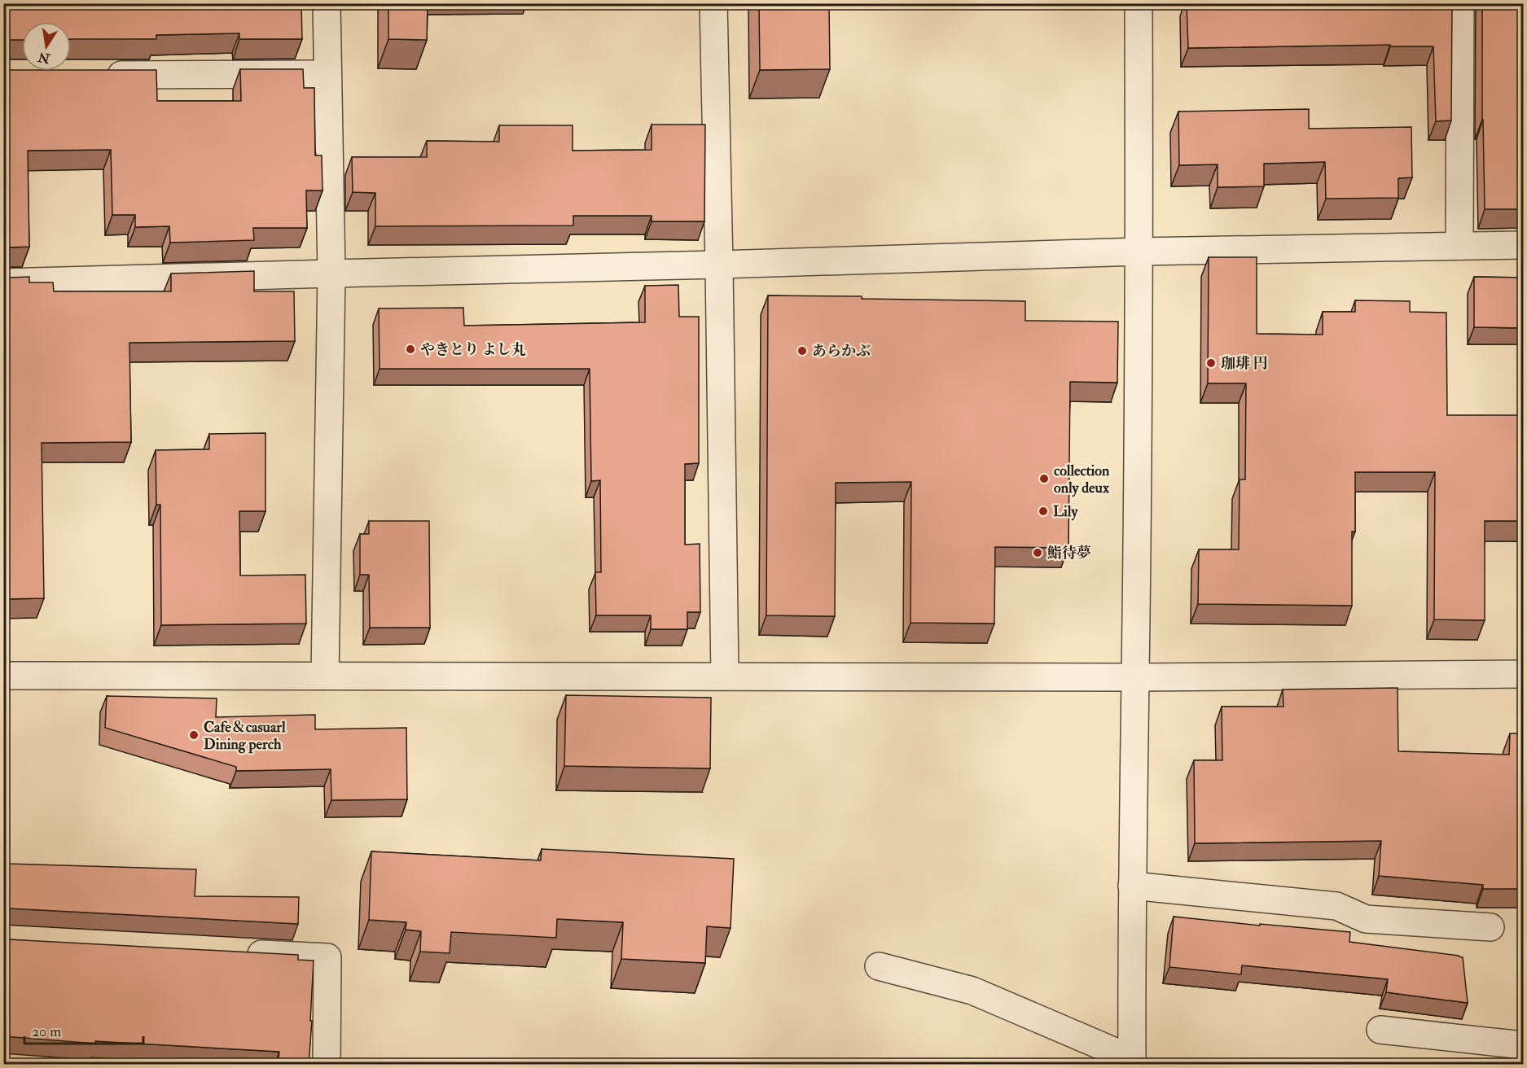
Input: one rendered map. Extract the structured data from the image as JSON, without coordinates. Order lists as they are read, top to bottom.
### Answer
{
  "places": [
    "やきとり よし丸",
    "あらかぶ",
    "珈琲 円",
    "collection only deux",
    "Lily",
    "鮨待夢",
    "Cafe＆casuarl Dining perch"
  ],
  "scale_bar": "20 m",
  "north": "bottom"
}
